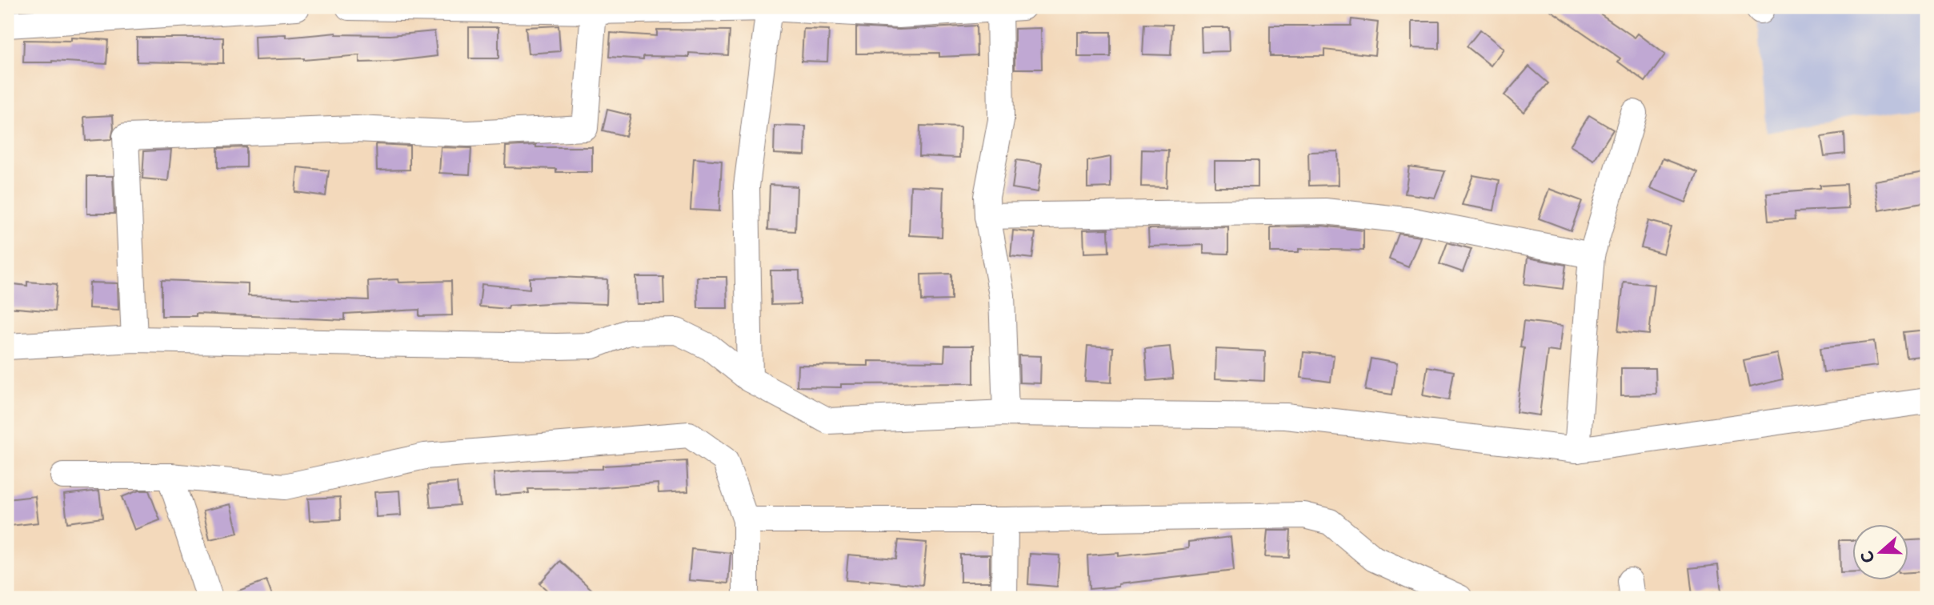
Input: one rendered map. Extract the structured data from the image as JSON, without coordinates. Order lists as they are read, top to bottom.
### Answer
{
  "north": "left"
}
